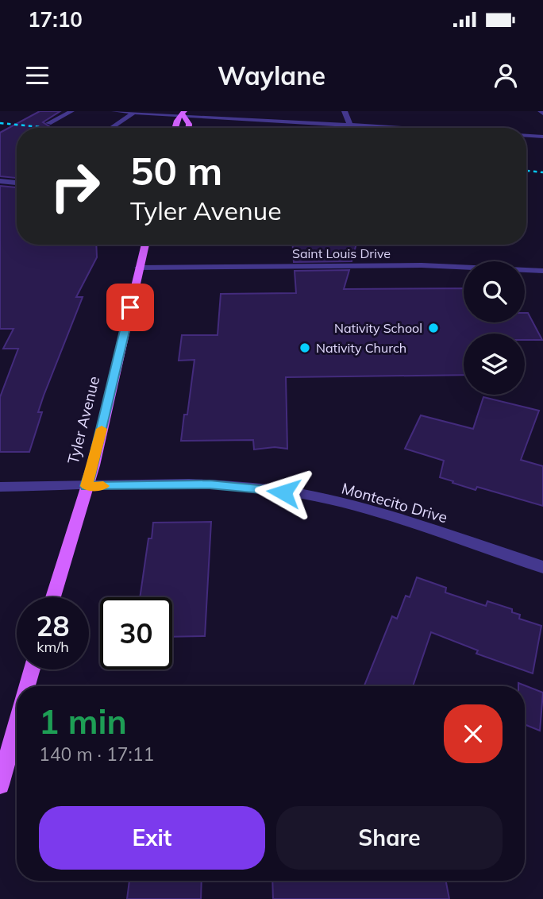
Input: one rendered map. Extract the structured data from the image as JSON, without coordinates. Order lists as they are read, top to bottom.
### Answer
{
  "streets": {
    "main road": ["Tyler Avenue"],
    "street": ["Saint Louis Drive", "Montecito Drive"]
  },
  "crossings": [
    ["Saint Louis Drive", "Tyler Avenue"],
    ["Tyler Avenue", "Montecito Drive"]
  ],
  "places": ["Nativity School", "Nativity Church"],
  "page": {
    "status": "17:10",
    "header": "Waylane",
    "turn": ["50 m", "Tyler Avenue"],
    "speed": "28 km/h",
    "limit": "30",
    "heading": ["1 min", "140 m · 17:11"],
    "buttons": ["Exit", "Share"]
  }
}
